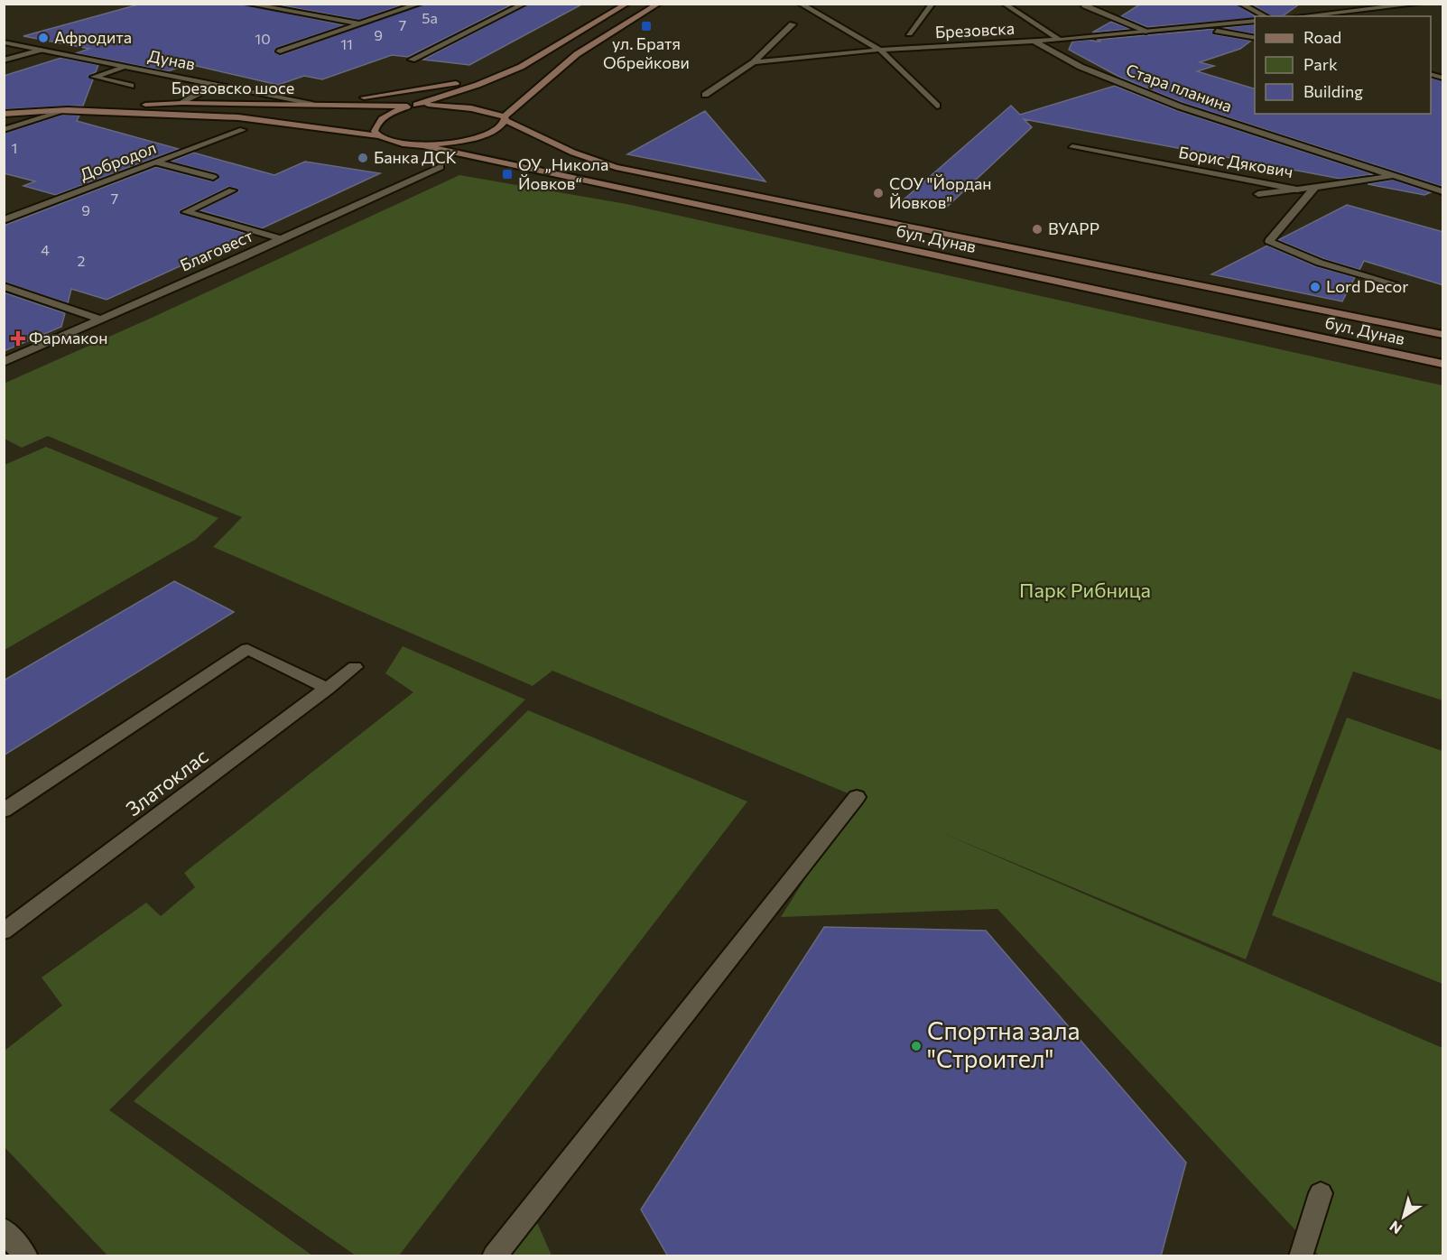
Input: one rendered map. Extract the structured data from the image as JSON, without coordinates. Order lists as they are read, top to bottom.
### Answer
{
  "streets": {
    "main road": ["Брезовско шосе", "бул. Дунав"],
    "street": [
      "Брезовска",
      "Дунав",
      "Стара планина",
      "Добродол",
      "Борис Дякович",
      "Благовест",
      "Златоклас"
    ]
  },
  "crossings": [
    ["Брезовска", "Стара планина"],
    ["Дунав", "Брезовско шосе"],
    ["Брезовско шосе", "бул. Дунав"],
    ["Стара планина", "Борис Дякович"]
  ],
  "parks": ["Парк Рибница"],
  "places": {
    "transit": ["ул. Братя Обрейкови", "ОУ „Никола Йовков“"],
    "other": [
      "Афродита",
      "Банка ДСК",
      "СОУ \"Йордан Йовков\"",
      "ВУАРР",
      "Lord Decor",
      "Спортна зала \"Строител\""
    ],
    "health": ["Фармакон"]
  },
  "house_numbers": [
    "5a",
    "7",
    "9",
    "10",
    "11",
    "1",
    "7",
    "9",
    "4",
    "2"
  ],
  "legend": ["Road", "Park", "Building"],
  "north": "bottom left"
}
